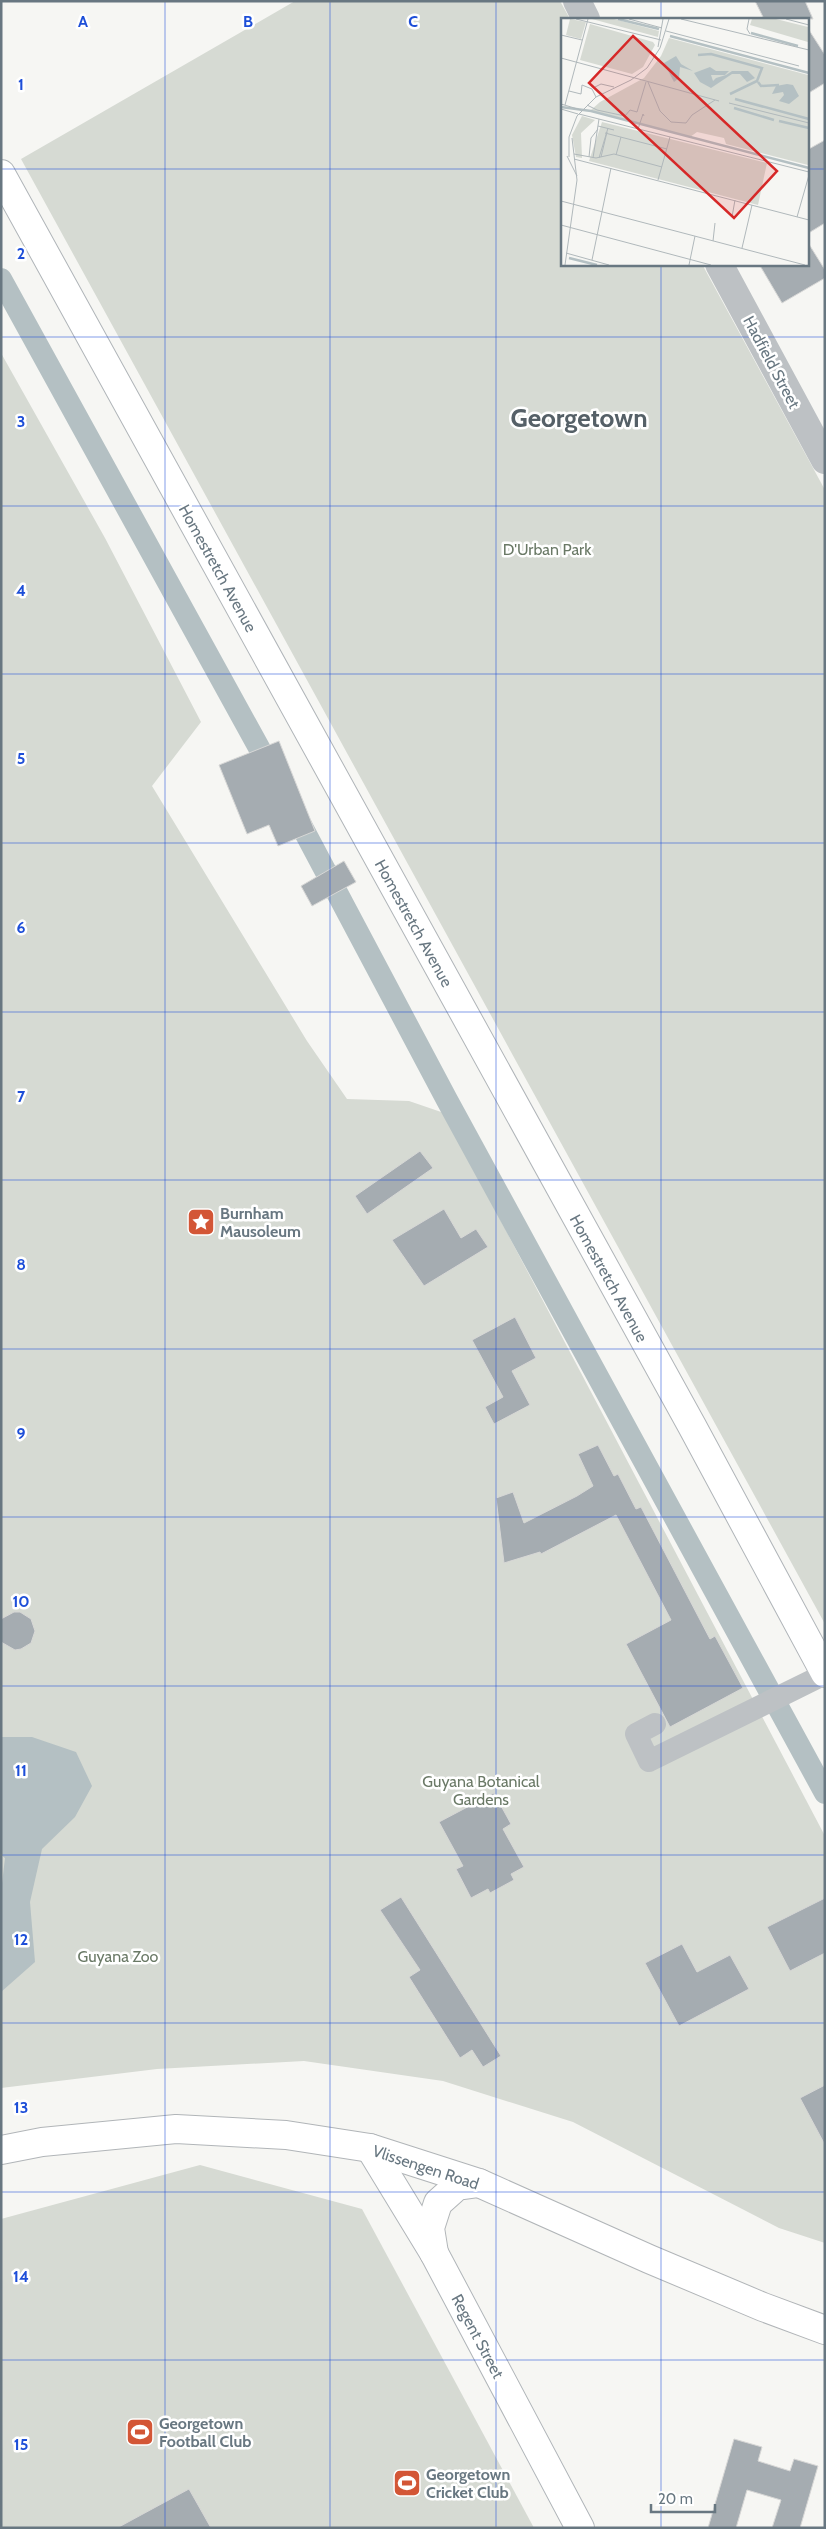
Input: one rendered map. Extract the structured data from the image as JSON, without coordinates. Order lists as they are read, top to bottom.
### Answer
{
  "streets": {
    "main road": ["Homestretch Avenue", "Vlissengen Road", "Regent Street"],
    "street": ["Hadfield Street"]
  },
  "crossings": [
    ["Vlissengen Road", "Regent Street"]
  ],
  "districts": ["Georgetown"],
  "parks": ["D'Urban Park", "Guyana Botanical Gardens", "Guyana Zoo"],
  "places": {
    "place": ["Burnham Mausoleum"],
    "sports": ["Georgetown Football Club", "Georgetown Cricket Club"]
  },
  "scale_bar": "20 m",
  "grid": {
    "columns": ["A", "B", "C"],
    "rows": [
      "1",
      "2",
      "3",
      "4",
      "5",
      "6",
      "7",
      "8",
      "9",
      "10",
      "11",
      "12",
      "13",
      "14",
      "15"
    ]
  }
}
